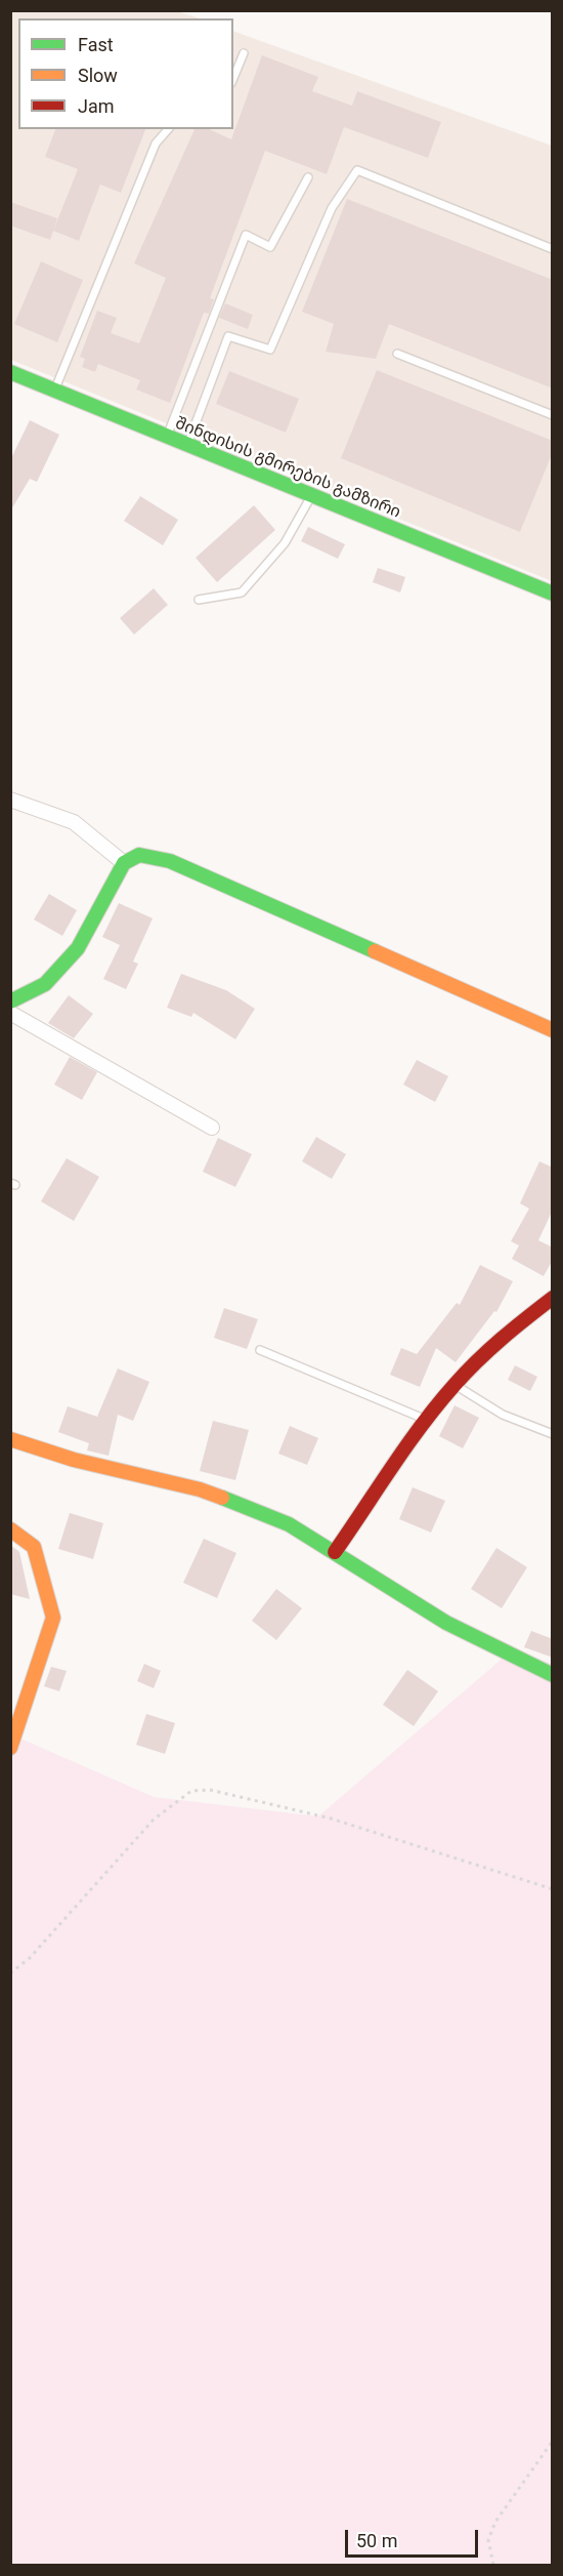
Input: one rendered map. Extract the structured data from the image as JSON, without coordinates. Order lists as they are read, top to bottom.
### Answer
{
  "streets": {
    "street": ["შინდისის გმირების გამზირი"]
  },
  "legend": ["Fast", "Slow", "Jam"],
  "scale_bar": "50 m"
}
